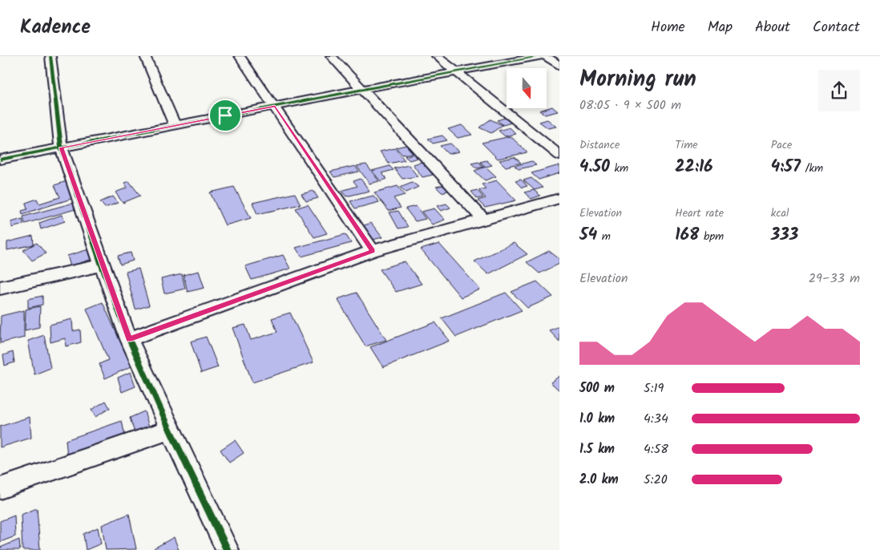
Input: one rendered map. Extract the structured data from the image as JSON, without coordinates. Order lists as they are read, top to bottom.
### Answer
{
  "north": "bottom",
  "page": {
    "header": "Kadence",
    "nav": [
      "Home",
      "Map",
      "About",
      "Contact"
    ],
    "heading": ["Morning run", "08:05 · 9 × 500 m"],
    "stats": [
      ["Distance", "4.50 km"],
      ["Time", "22:16"],
      ["Pace", "4:57 /km"],
      ["Elevation", "54 m"],
      ["Heart rate", "168 bpm"],
      ["kcal", "333"]
    ],
    "chart": ["Elevation", "29–33 m"],
    "list": [
      {
        "name": "500 m",
        "note": "5:19"
      },
      {
        "name": "1.0 km",
        "note": "4:34"
      },
      {
        "name": "1.5 km",
        "note": "4:58"
      },
      {
        "name": "2.0 km",
        "note": "5:20"
      }
    ]
  }
}
